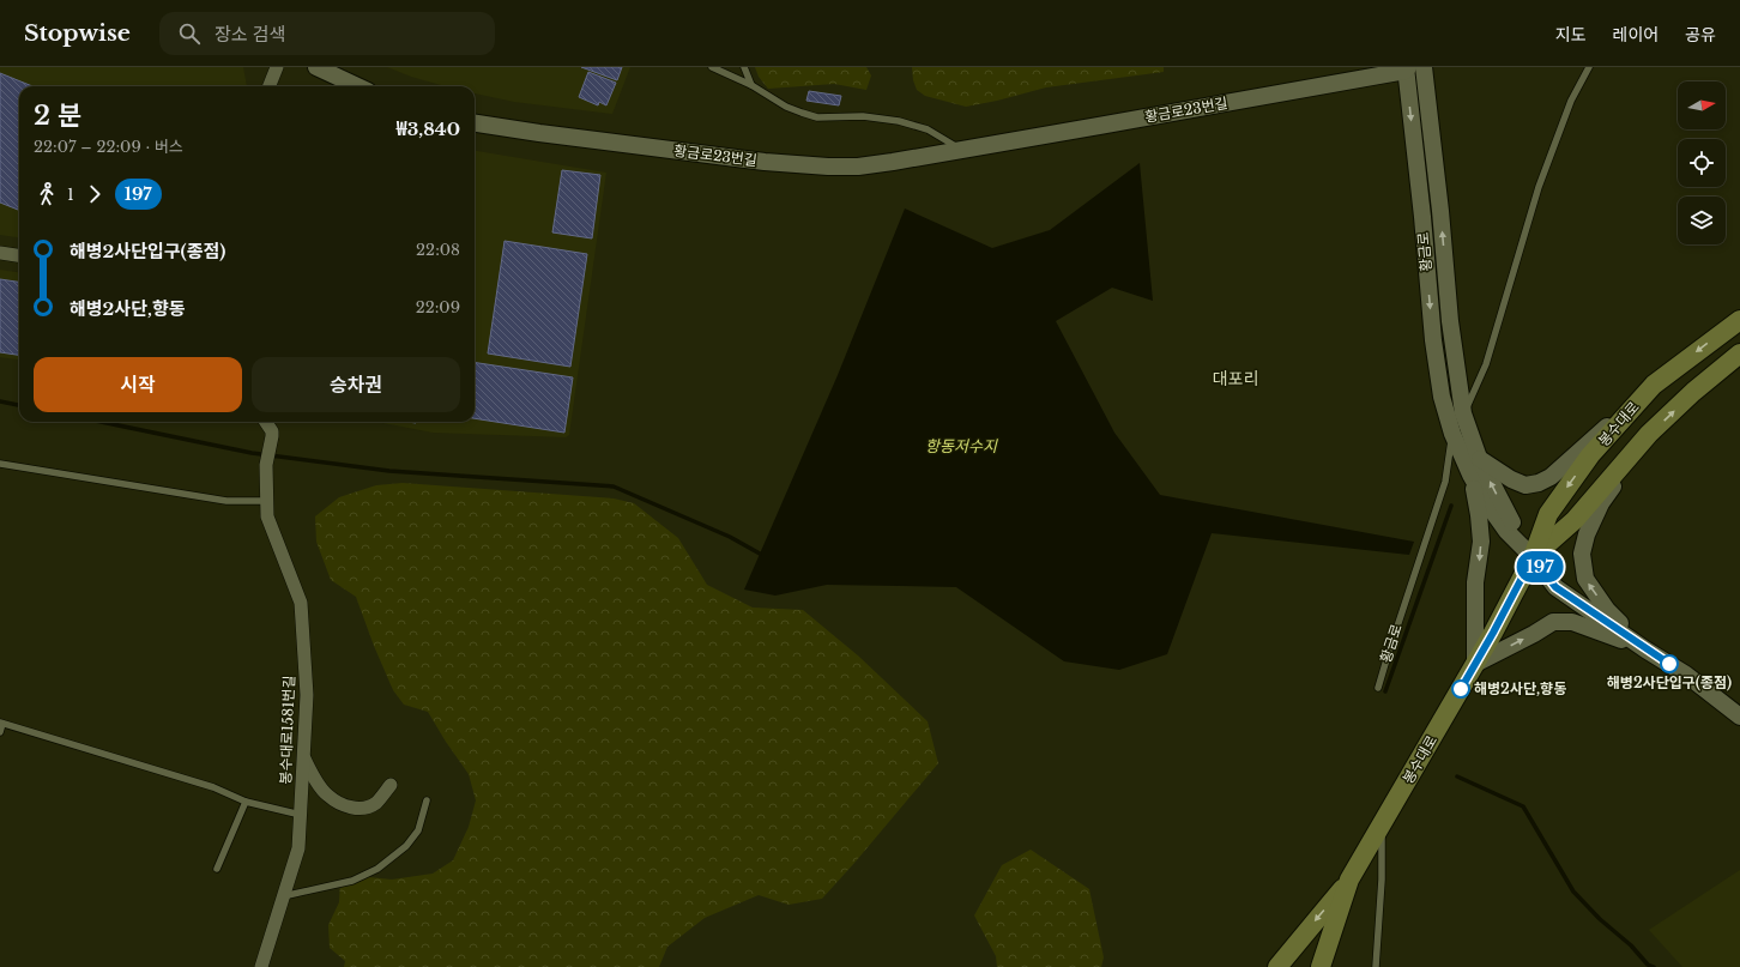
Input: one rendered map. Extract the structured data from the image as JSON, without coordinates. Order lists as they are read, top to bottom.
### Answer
{
  "streets": {
    "main road": ["봉수대로"],
    "street": ["황금로23번길", "황금로", "봉수대로1581번길"]
  },
  "crossings": [
    ["황금로23번길", "황금로"],
    ["황금로", "봉수대로"]
  ],
  "districts": ["대포리"],
  "water": ["항동저수지"],
  "places": ["해병2사단입구(종점)", "해병2사단,향동"],
  "lines": ["bus line 197"],
  "north": "right",
  "page": {
    "header": "Stopwise",
    "search": "장소 검색",
    "nav": ["지도", "레이어", "공유"],
    "on_map": "197",
    "heading": ["2 분", "22:07 – 22:09 · 버스", "₩3,840"],
    "legs": ["1", "197"],
    "list": [
      {
        "name": "해병2사단입구(종점)",
        "value": "22:08"
      },
      {
        "name": "해병2사단,향동",
        "value": "22:09"
      }
    ],
    "buttons": ["시작", "승차권"]
  }
}
